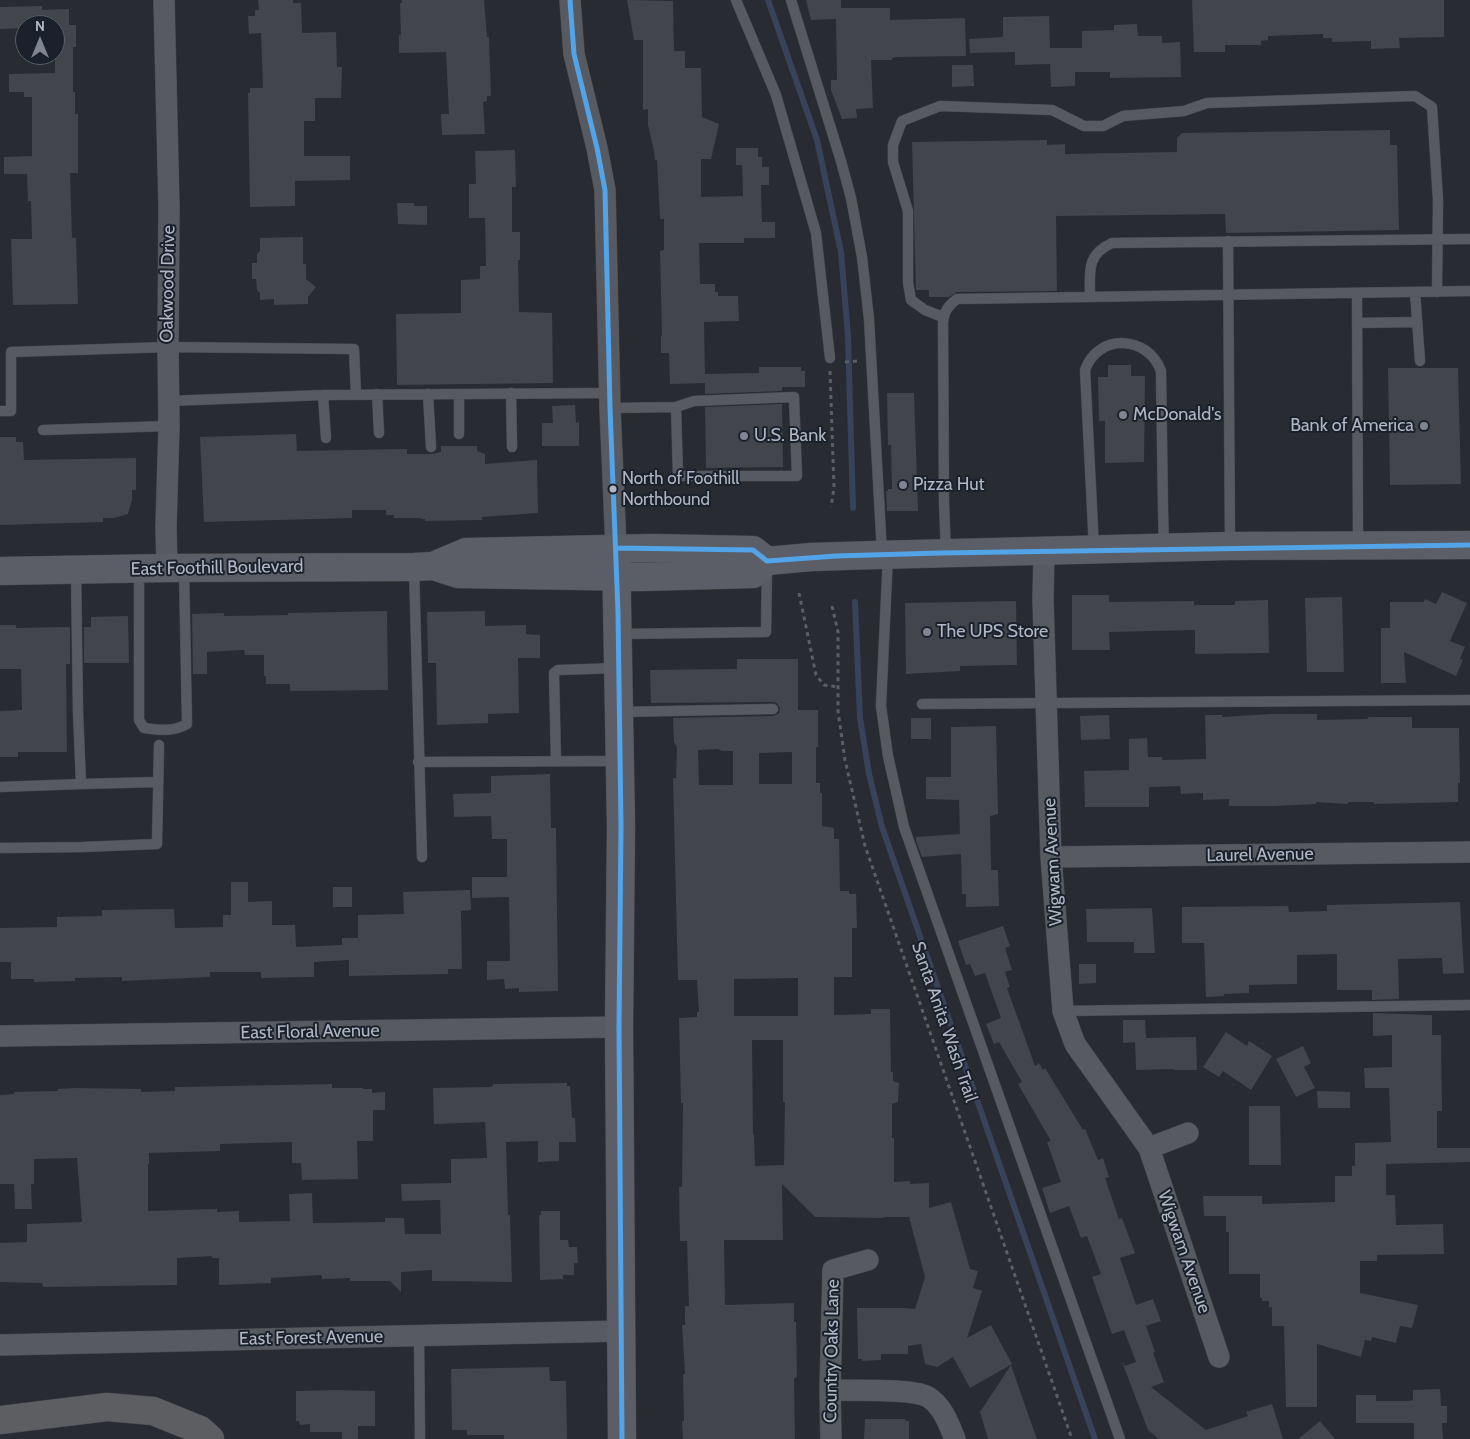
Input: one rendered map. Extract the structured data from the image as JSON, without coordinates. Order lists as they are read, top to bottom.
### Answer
{
  "streets": {
    "main road": ["East Foothill Boulevard"],
    "street": [
      "Oakwood Drive",
      "Laurel Avenue",
      "Wigwam Avenue",
      "East Floral Avenue",
      "East Forest Avenue",
      "Country Oaks Lane"
    ],
    "path": ["Santa Anita Wash Trail"]
  },
  "crossings": [
    ["Oakwood Drive", "East Foothill Boulevard"],
    ["East Foothill Boulevard", "Wigwam Avenue"],
    ["Laurel Avenue", "Wigwam Avenue"]
  ],
  "places": [
    "McDonald's",
    "Bank of America",
    "U.S. Bank",
    "Pizza Hut",
    "North of Foothill Northbound",
    "The UPS Store"
  ],
  "north": "top"
}
